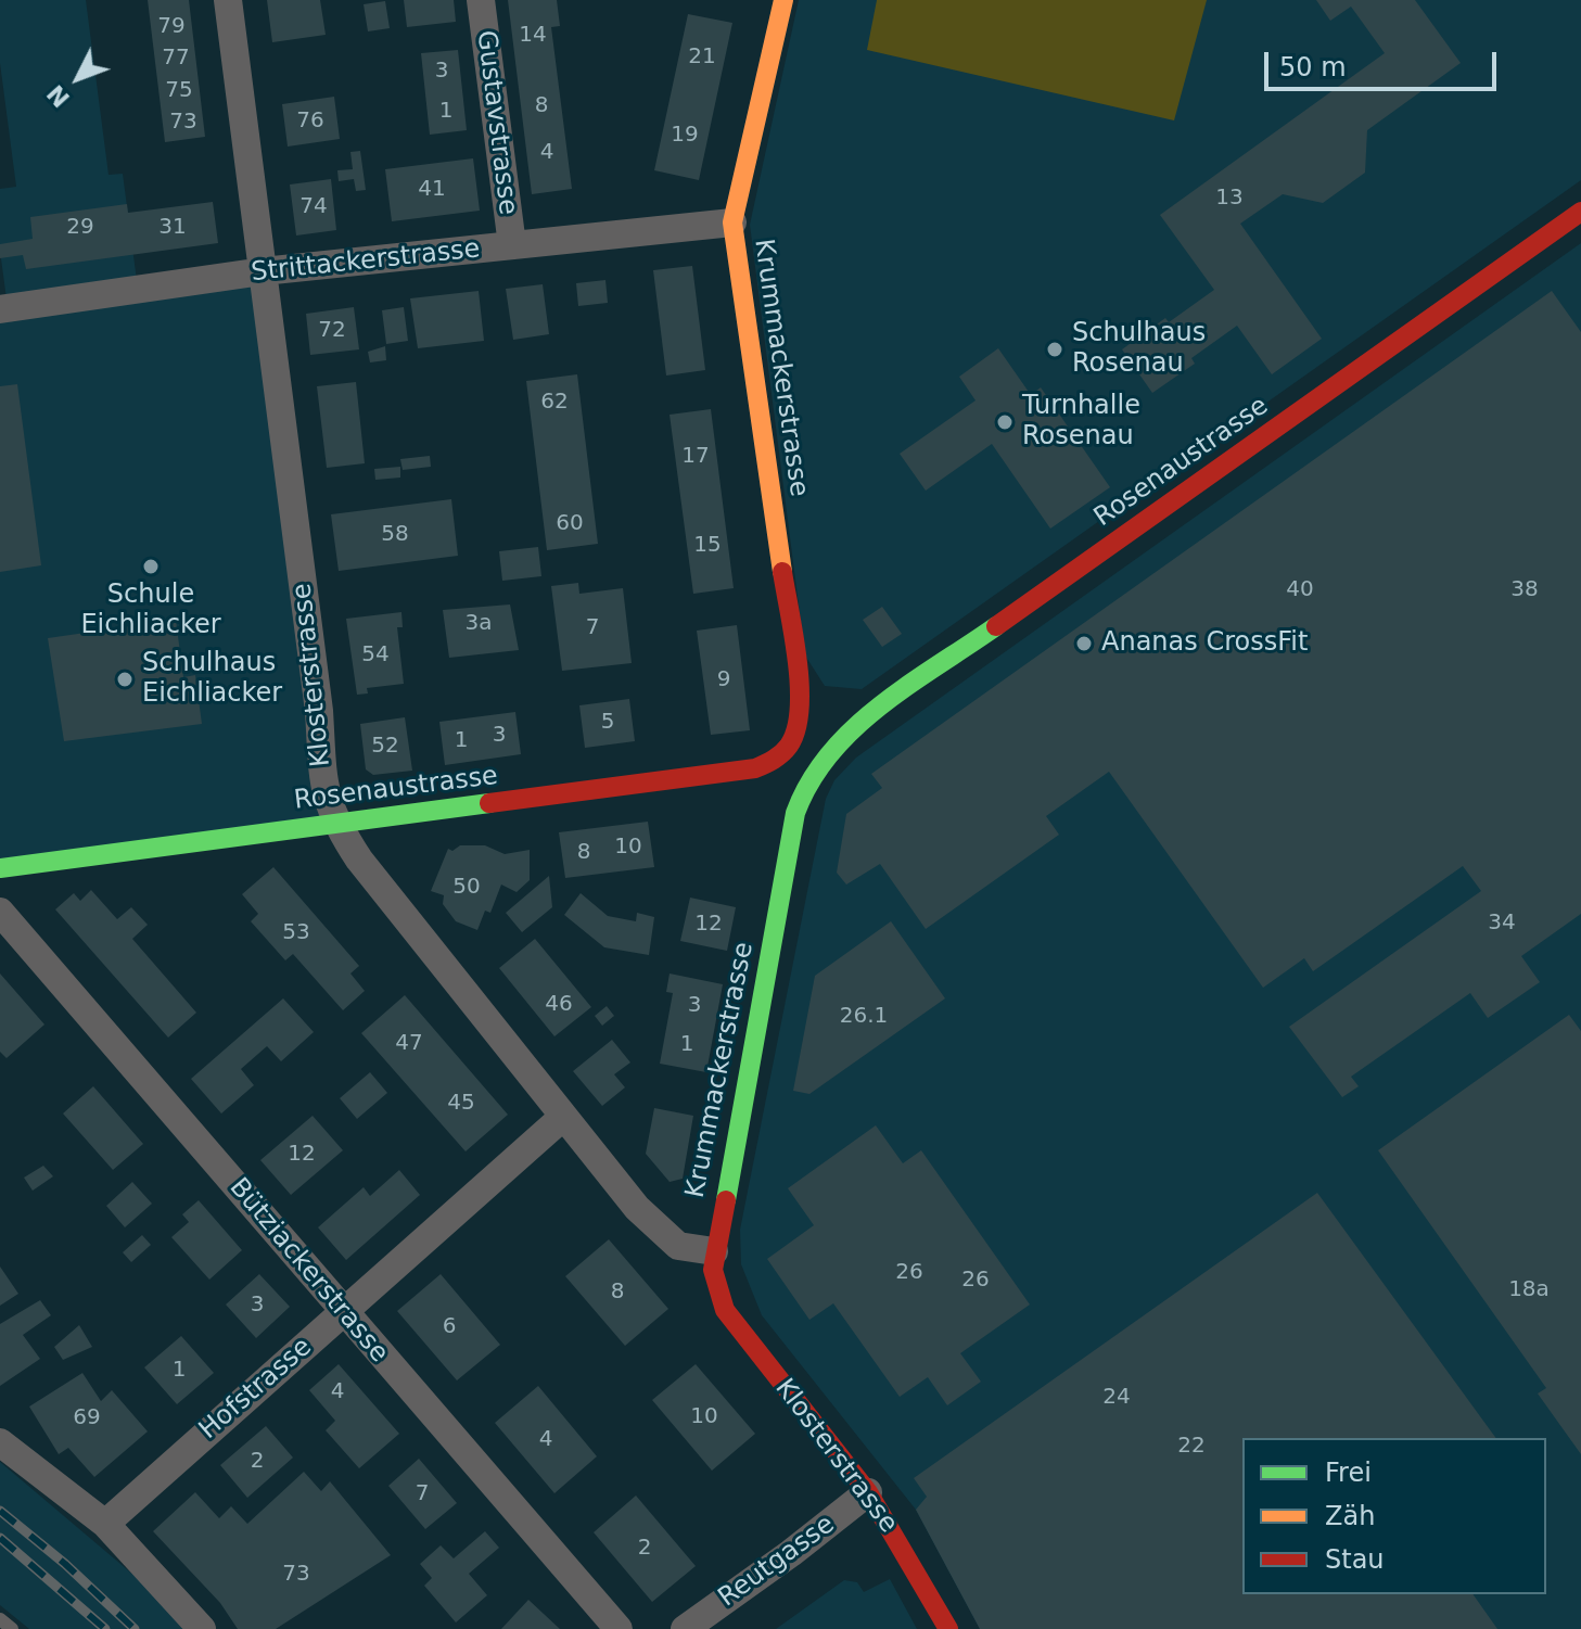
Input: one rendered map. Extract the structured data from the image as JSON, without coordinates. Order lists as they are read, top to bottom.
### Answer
{
  "streets": {
    "street": [
      "Gustavstrasse",
      "Strittackerstrasse",
      "Krummackerstrasse",
      "Rosenaustrasse",
      "Klosterstrasse",
      "Bütziackerstrasse",
      "Hofstrasse",
      "Reutgasse"
    ]
  },
  "crossings": [
    ["Gustavstrasse", "Strittackerstrasse"],
    ["Strittackerstrasse", "Krummackerstrasse"],
    ["Strittackerstrasse", "Klosterstrasse"],
    ["Krummackerstrasse", "Rosenaustrasse"],
    ["Krummackerstrasse", "Klosterstrasse"],
    ["Rosenaustrasse", "Klosterstrasse"],
    ["Klosterstrasse", "Hofstrasse"],
    ["Klosterstrasse", "Reutgasse"],
    ["Bütziackerstrasse", "Hofstrasse"]
  ],
  "places": [
    "Schulhaus Rosenau",
    "Turnhalle Rosenau",
    "Schule Eichliacker",
    "Ananas CrossFit",
    "Schulhaus Eichliacker"
  ],
  "house_numbers": [
    "79",
    "14",
    "21",
    "77",
    "3",
    "75",
    "8",
    "1",
    "76",
    "73",
    "19",
    "4",
    "41",
    "13",
    "74",
    "29",
    "31",
    "72",
    "62",
    "17",
    "60",
    "58",
    "15",
    "40",
    "38",
    "3a",
    "7",
    "54",
    "9",
    "5",
    "3",
    "1",
    "52",
    "10",
    "8",
    "50",
    "34",
    "12",
    "53",
    "46",
    "3",
    "26.1",
    "47",
    "1",
    "45",
    "12",
    "26",
    "26",
    "18a",
    "8",
    "3",
    "6",
    "1",
    "4",
    "24",
    "10",
    "69",
    "4",
    "22",
    "2",
    "7",
    "2",
    "73"
  ],
  "legend": ["Frei", "Zäh", "Stau"],
  "scale_bar": "50 m",
  "north": "bottom left"
}
